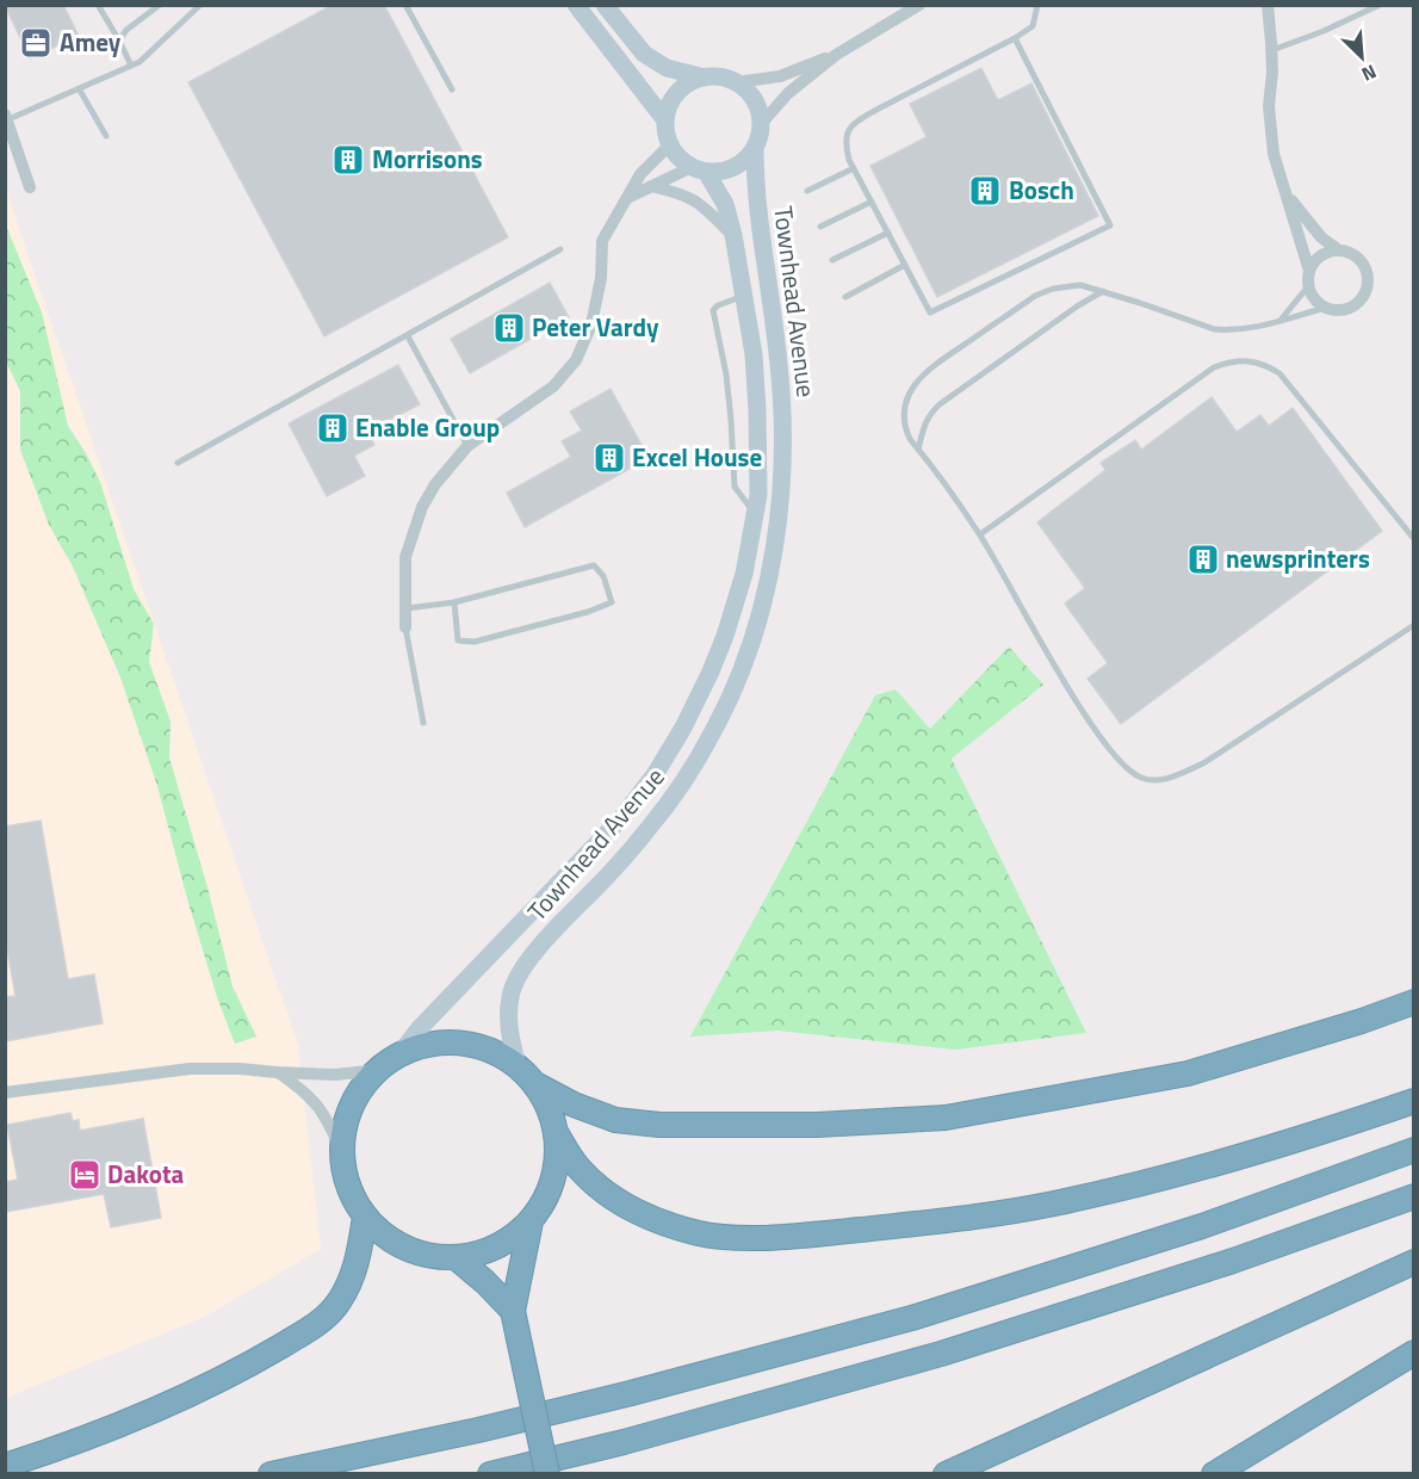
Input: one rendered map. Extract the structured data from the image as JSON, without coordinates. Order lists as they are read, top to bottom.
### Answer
{
  "streets": {
    "street": ["Townhead Avenue"]
  },
  "places": {
    "office": ["Amey"],
    "building": [
      "Morrisons",
      "Bosch",
      "Peter Vardy",
      "Enable Group",
      "Excel House",
      "newsprinters"
    ],
    "hotel": ["Dakota"]
  },
  "north": "bottom right"
}
